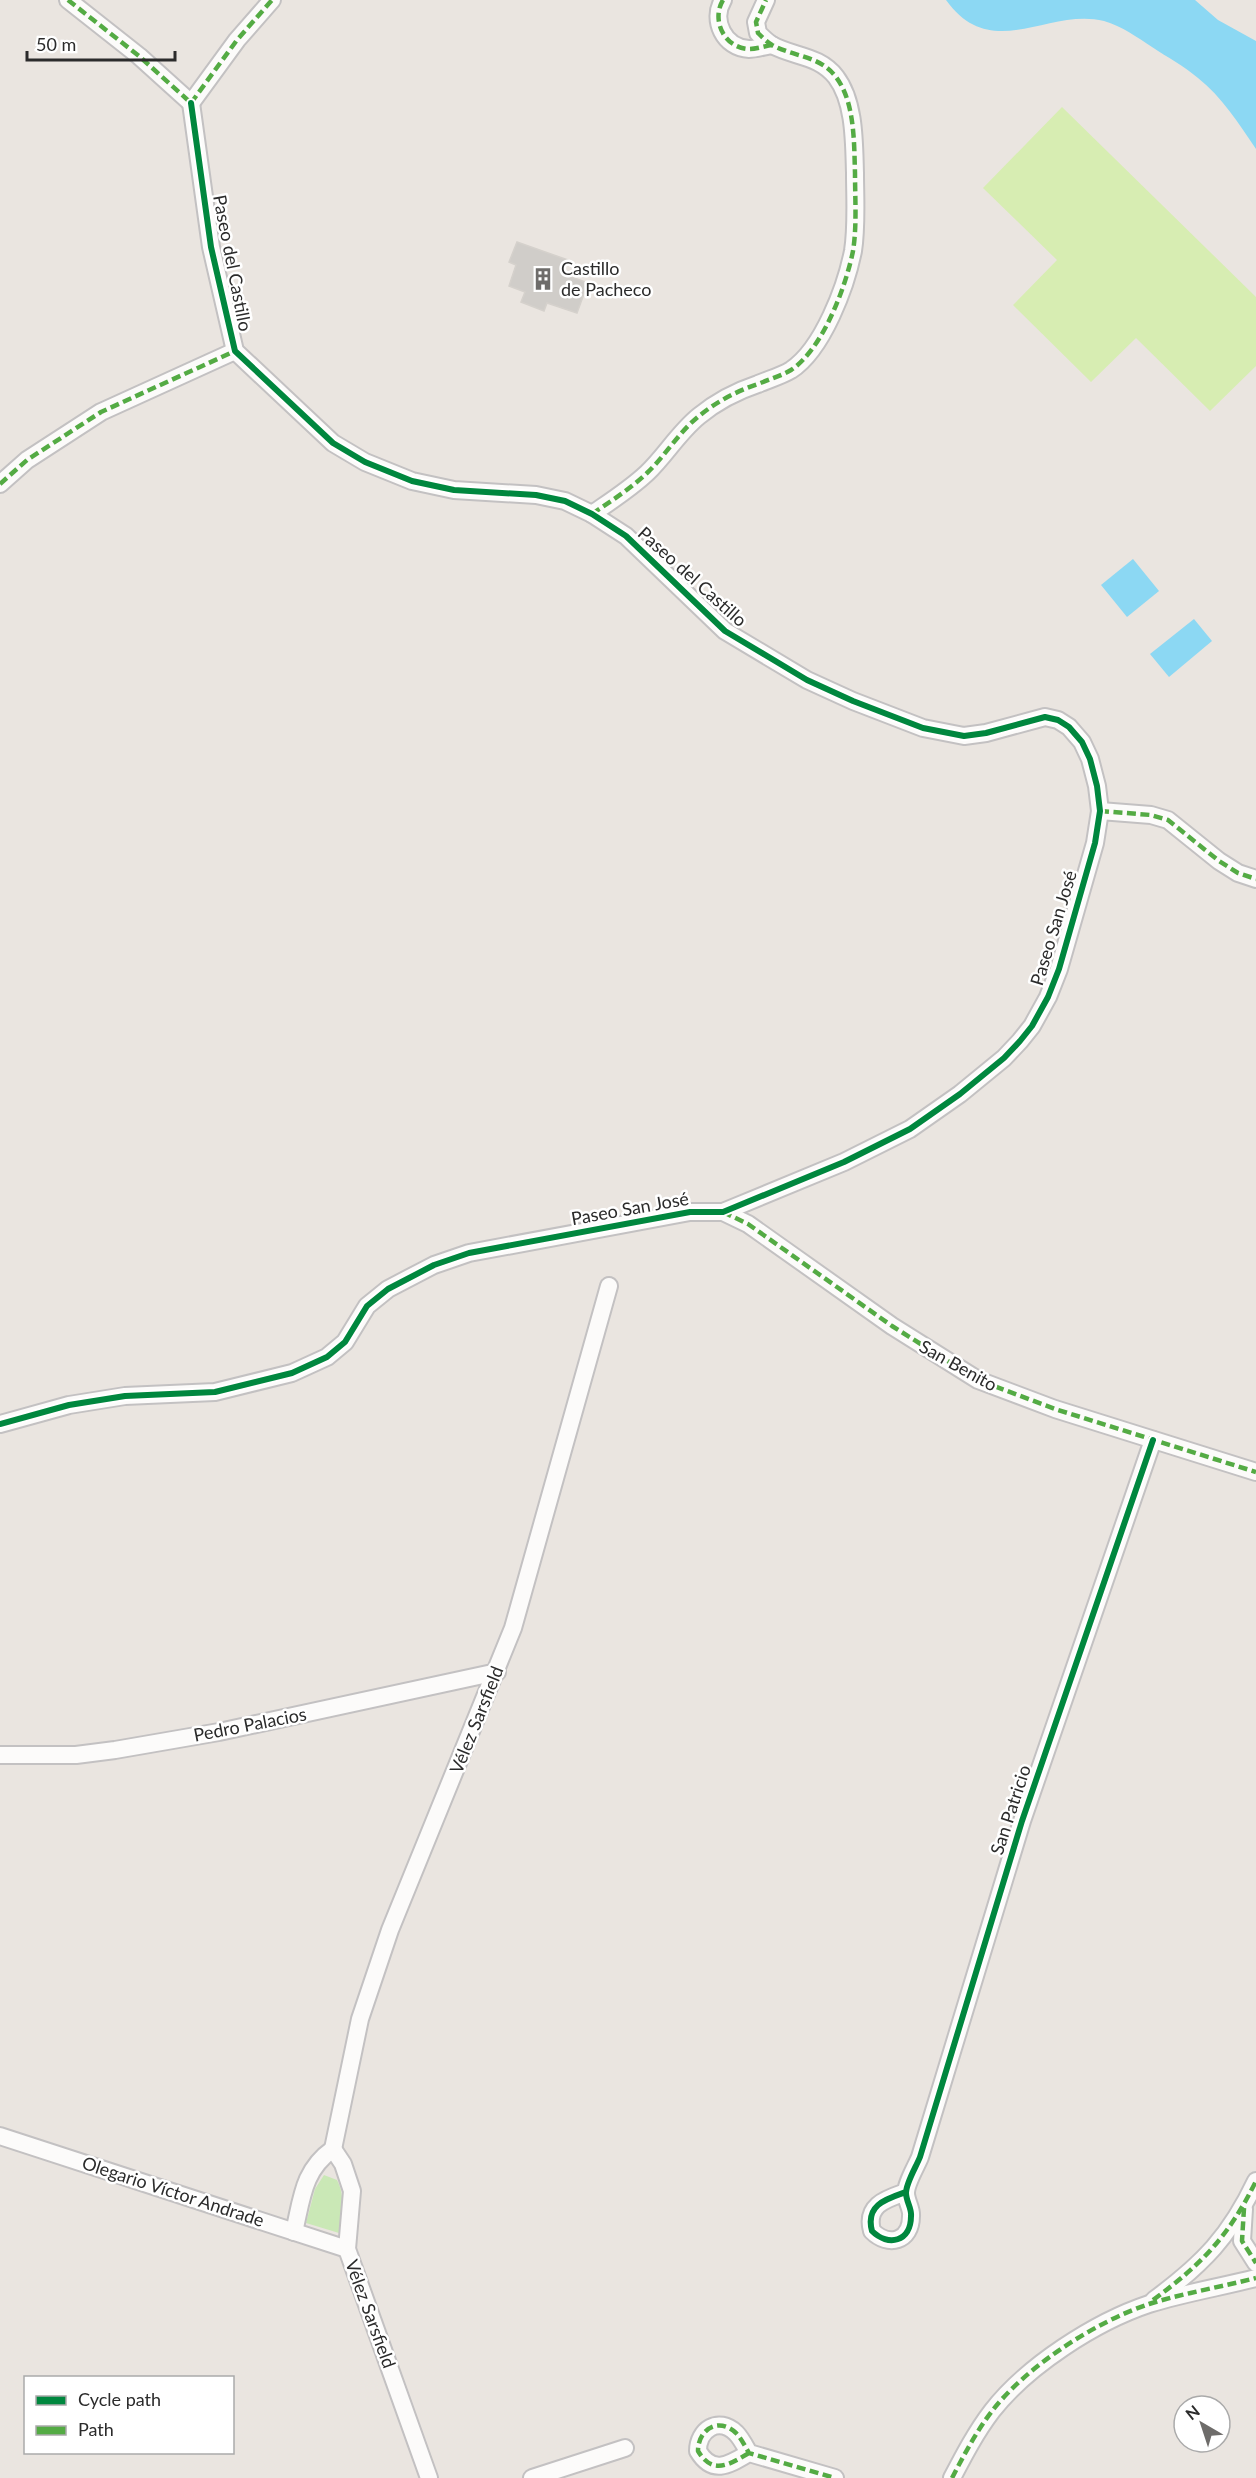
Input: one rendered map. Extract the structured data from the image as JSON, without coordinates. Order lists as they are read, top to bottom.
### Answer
{
  "streets": {
    "street": [
      "Paseo del Castillo",
      "Paseo San José",
      "San Benito",
      "Vélez Sarsfield",
      "Pedro Palacios",
      "San Patricio",
      "Olegario Víctor Andrade"
    ]
  },
  "crossings": [
    ["Paseo del Castillo", "Paseo San José"],
    ["Paseo San José", "San Benito"],
    ["San Benito", "San Patricio"],
    ["Vélez Sarsfield", "Pedro Palacios"],
    ["Vélez Sarsfield", "Olegario Víctor Andrade"]
  ],
  "places": {
    "building": ["Castillo de Pacheco"]
  },
  "legend": ["Cycle path", "Path"],
  "scale_bar": "50 m",
  "north": "top left"
}
